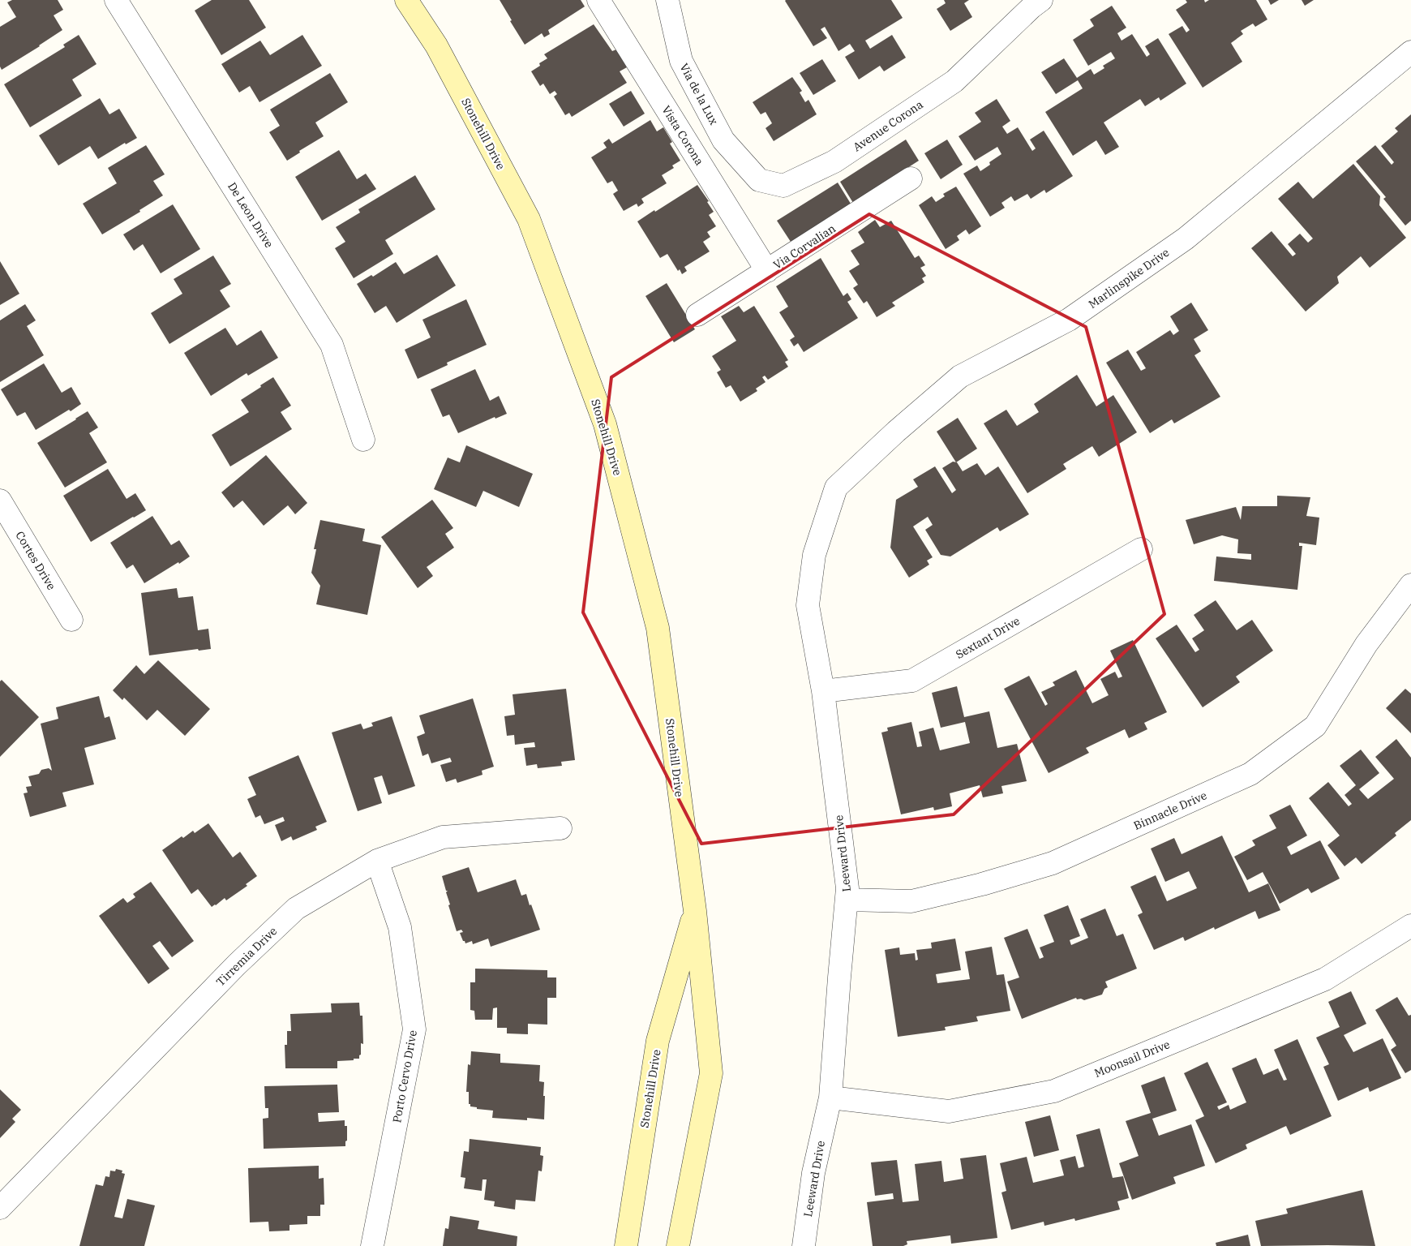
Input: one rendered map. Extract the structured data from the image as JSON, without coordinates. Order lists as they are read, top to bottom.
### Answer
{
  "streets": {
    "main road": ["Stonehill Drive"],
    "street": [
      "Via de la Lux",
      "Avenue Corona",
      "Vista Corona",
      "De Leon Drive",
      "Via Corvalian",
      "Marlinspike Drive",
      "Cortes Drive",
      "Sextant Drive",
      "Binnacle Drive",
      "Leeward Drive",
      "Tirremia Drive",
      "Moonsail Drive",
      "Porto Cervo Drive"
    ]
  },
  "crossings": [
    ["Via de la Lux", "Avenue Corona"],
    ["Vista Corona", "Via Corvalian"],
    ["Marlinspike Drive", "Leeward Drive"],
    ["Sextant Drive", "Leeward Drive"],
    ["Binnacle Drive", "Leeward Drive"],
    ["Leeward Drive", "Moonsail Drive"],
    ["Tirremia Drive", "Porto Cervo Drive"]
  ]
}
